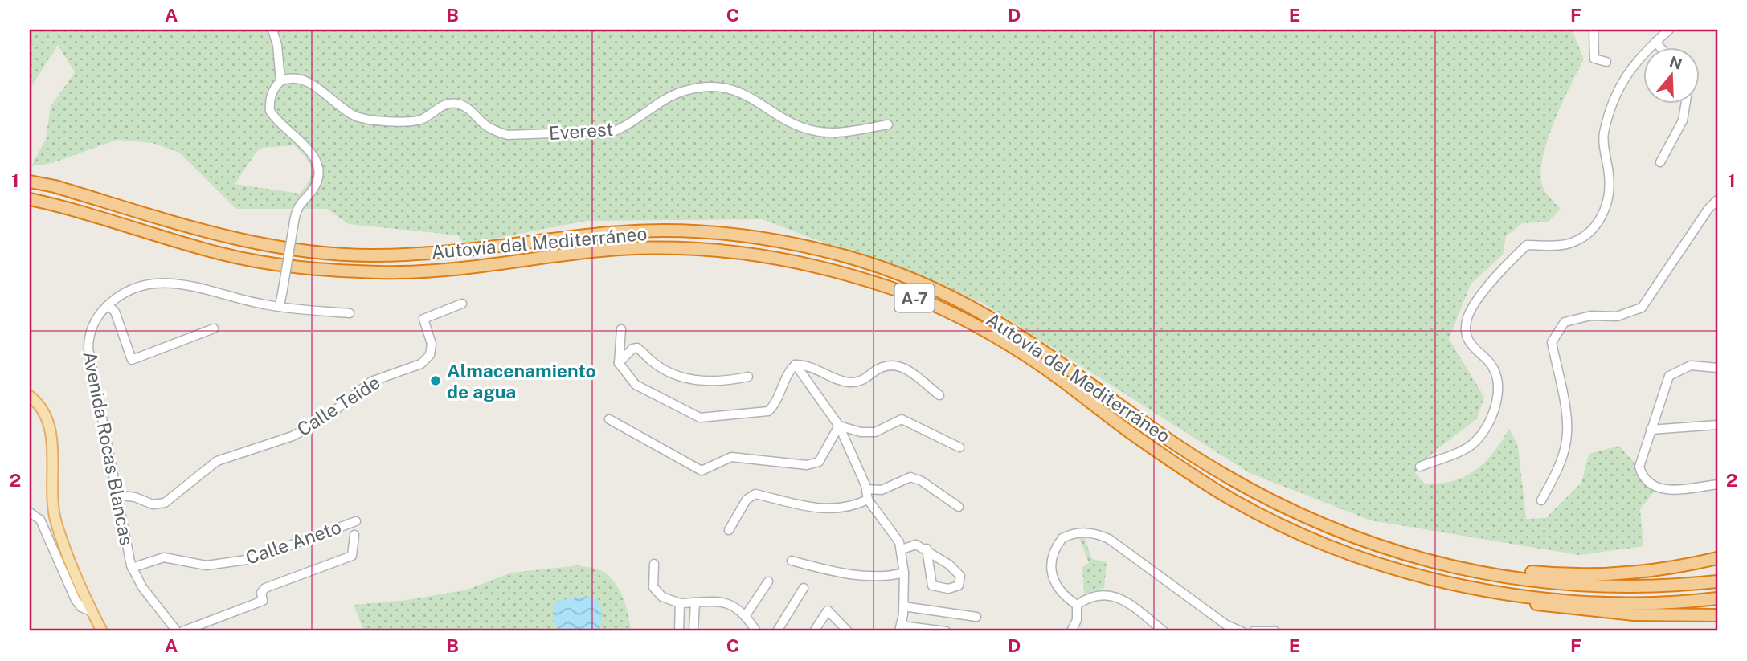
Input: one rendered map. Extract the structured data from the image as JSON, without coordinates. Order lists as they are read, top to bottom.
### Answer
{
  "streets": {
    "highway": ["Autovía del Mediterráneo", "A-7"],
    "street": [
      "Everest",
      "Calle Teide",
      "Avenida Rocas Blancas",
      "Calle Aneto"
    ]
  },
  "crossings": [
    ["Calle Teide", "Avenida Rocas Blancas"],
    ["Avenida Rocas Blancas", "Calle Aneto"]
  ],
  "places": ["Almacenamiento de agua"],
  "north": "top",
  "grid": {
    "columns": [
      "A",
      "B",
      "C",
      "D",
      "E",
      "F"
    ],
    "rows": ["1", "2"]
  }
}
